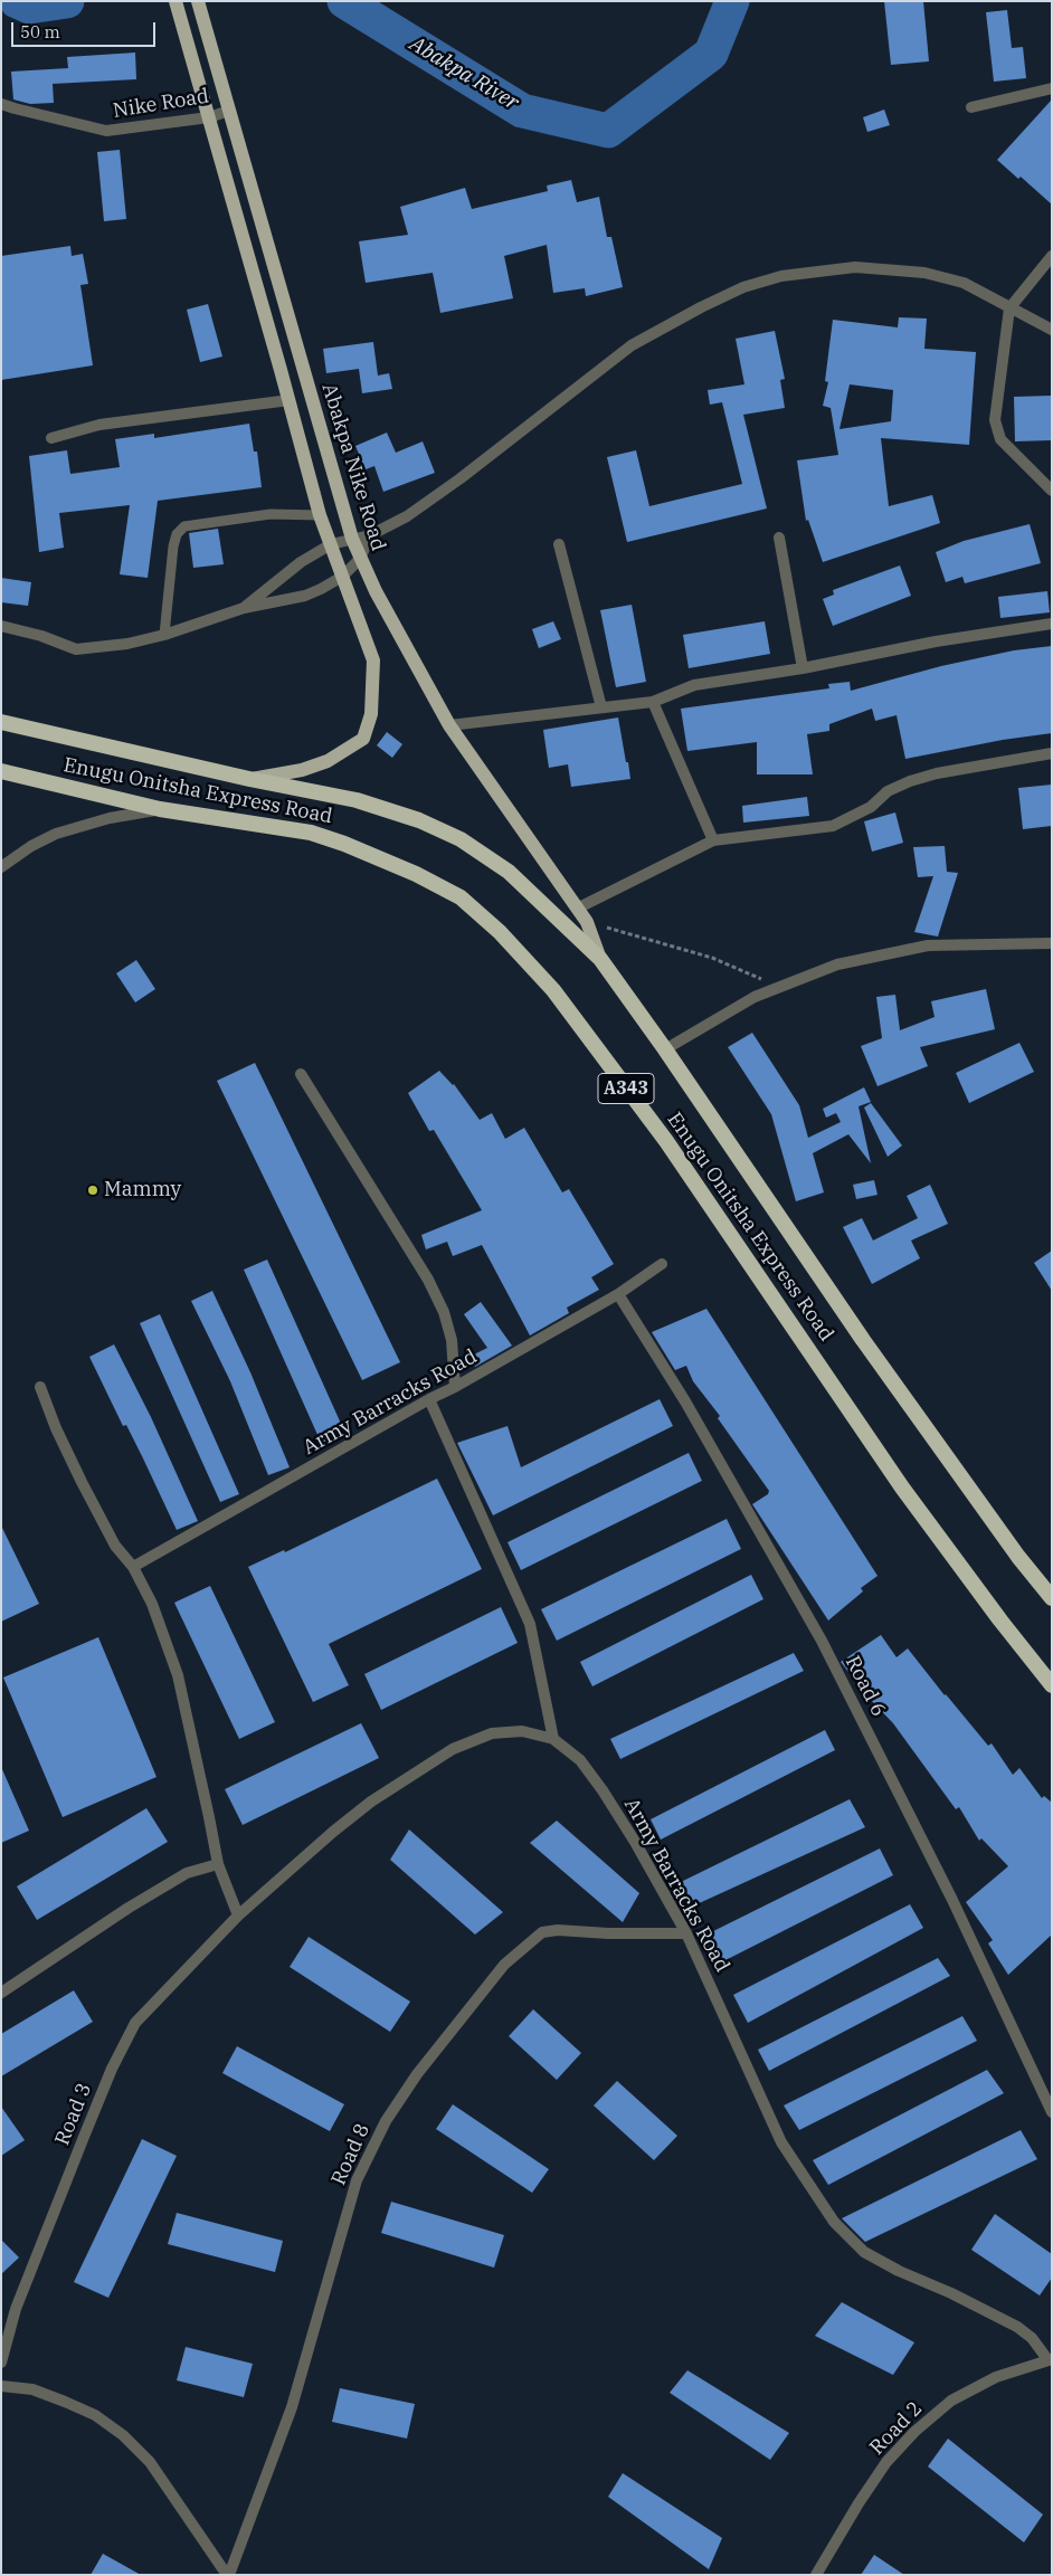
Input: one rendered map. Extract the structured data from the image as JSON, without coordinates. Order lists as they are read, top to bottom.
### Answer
{
  "streets": {
    "highway": ["Enugu Onitsha Express Road", "A343"],
    "main road": ["Abakpa Nike Road"],
    "street": [
      "Nike Road",
      "Army Barracks Road",
      "Road 6",
      "Road 3",
      "Road 8",
      "Road 2"
    ]
  },
  "crossings": [
    ["Nike Road", "Abakpa Nike Road"],
    ["Abakpa Nike Road", "Enugu Onitsha Express Road"],
    ["Army Barracks Road", "Road 6"],
    ["Army Barracks Road", "Road 3"],
    ["Army Barracks Road", "Road 8"],
    ["Army Barracks Road", "Road 2"]
  ],
  "water": ["Abakpa River"],
  "places": ["Mammy"],
  "scale_bar": "50 m"
}
